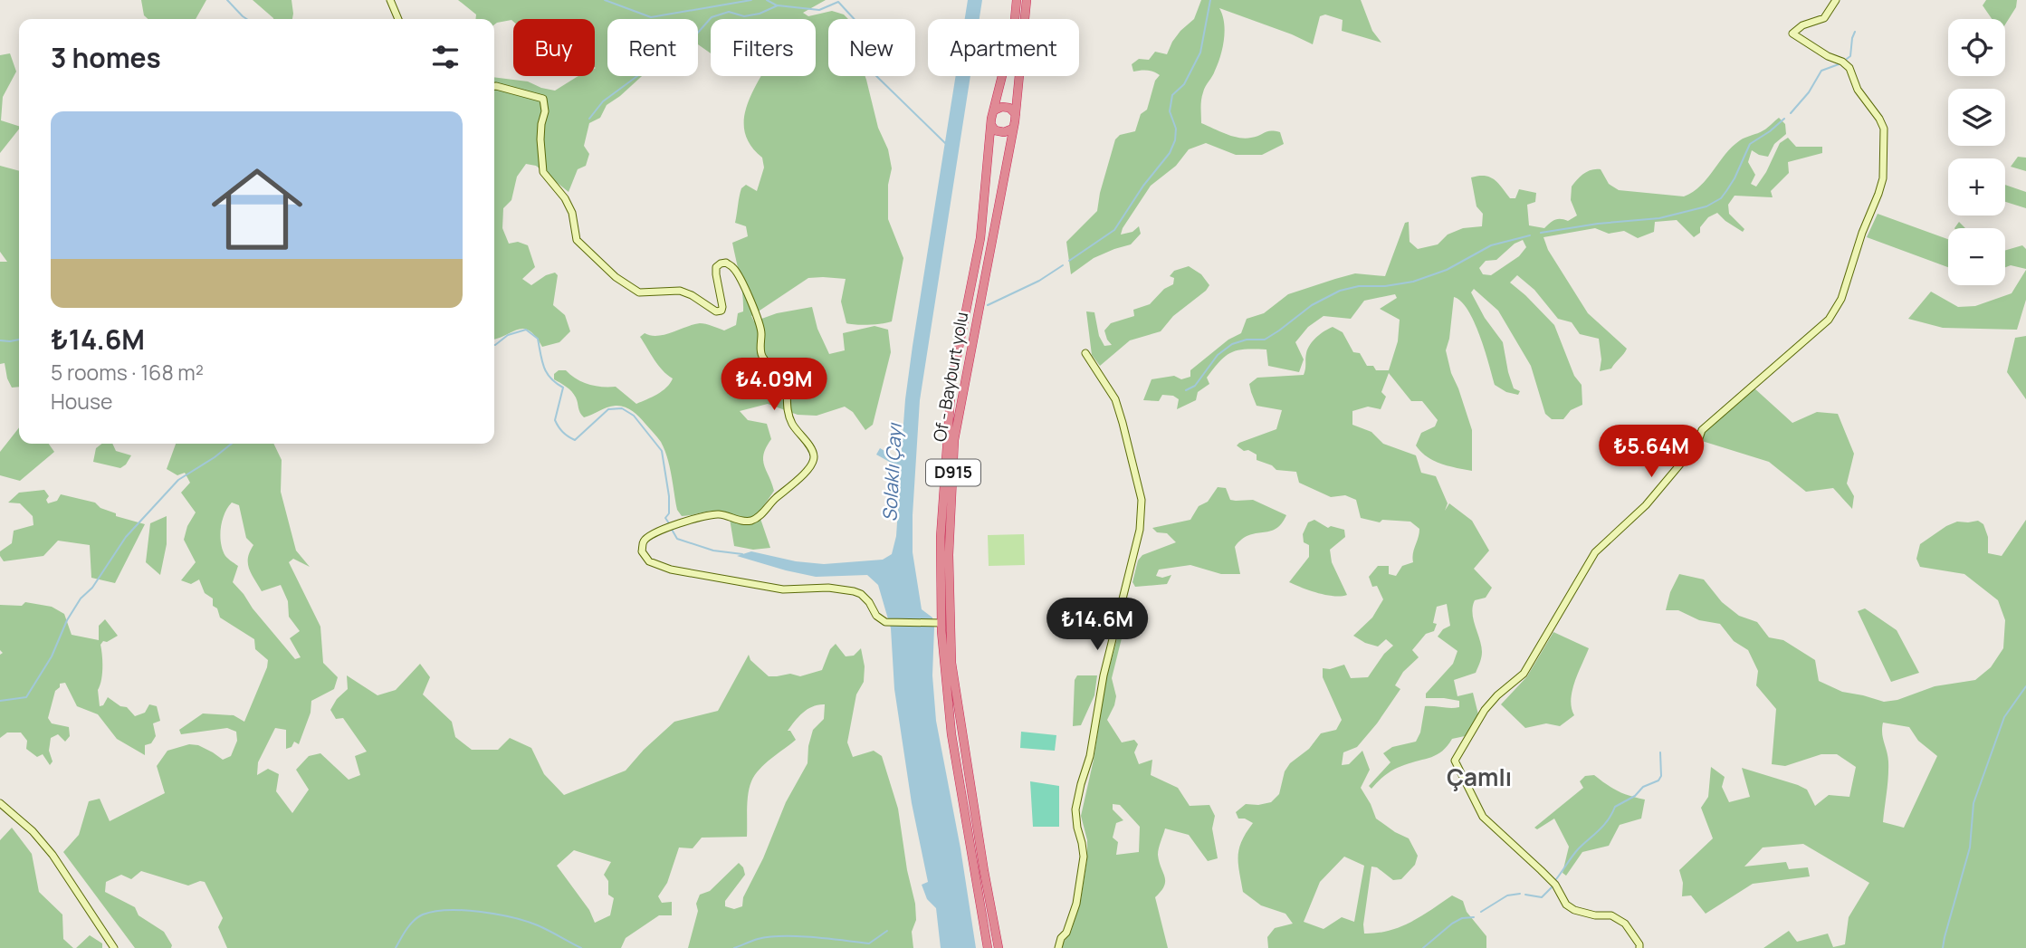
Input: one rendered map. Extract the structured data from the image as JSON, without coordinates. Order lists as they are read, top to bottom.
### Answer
{
  "streets": {
    "highway": ["Of - Bayburt yolu", "D915"]
  },
  "districts": ["Çamlı"],
  "water": ["Solaklı Çayı"],
  "page": {
    "map_buttons": ["+", "−"],
    "chip": [
      "Buy",
      "Rent",
      "Filters",
      "New",
      "Apartment"
    ],
    "heading": "3 homes",
    "list": [
      {
        "name": "₺14.6M",
        "note": "5 rooms · 168 m² · House"
      }
    ],
    "price": ["₺4.09M", "₺5.64M", "₺14.6M"]
  }
}
